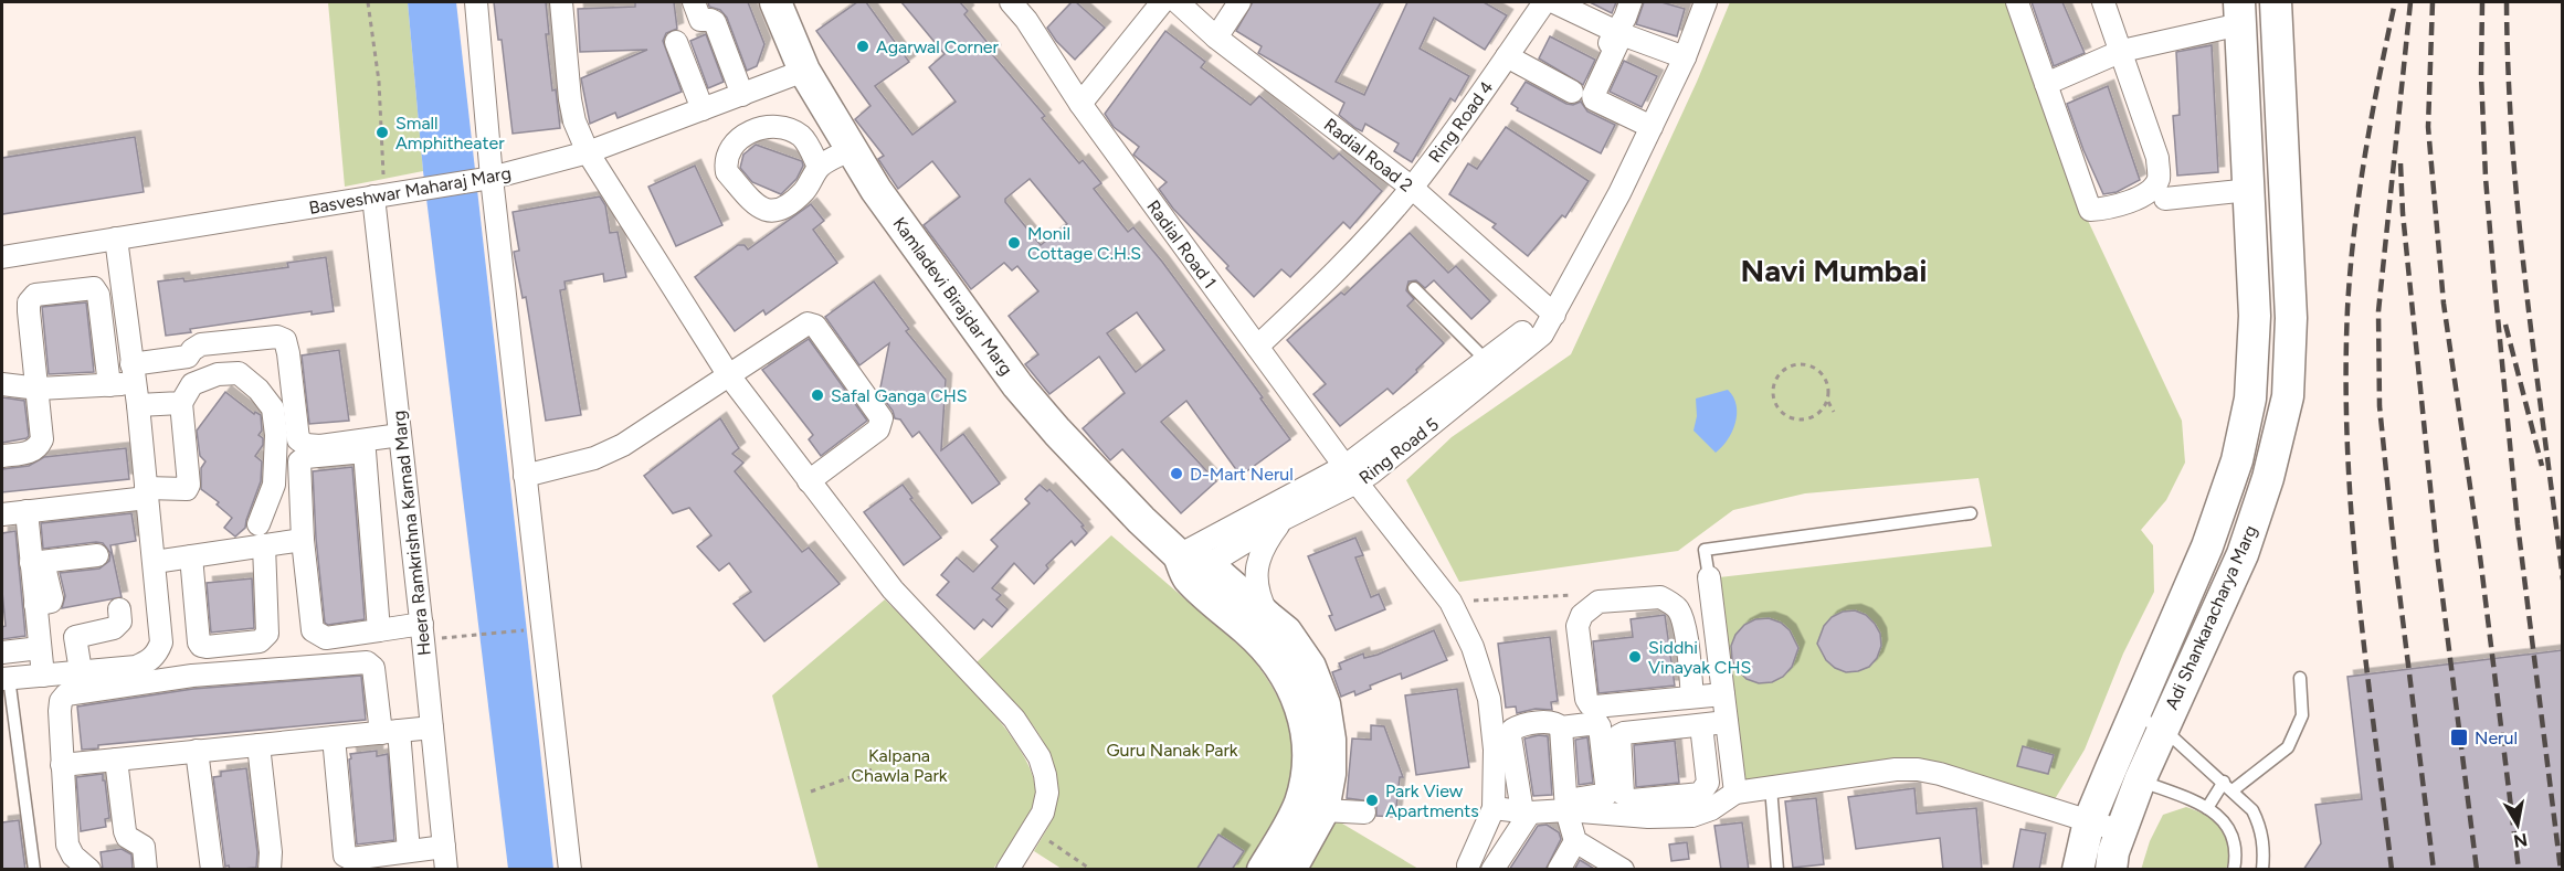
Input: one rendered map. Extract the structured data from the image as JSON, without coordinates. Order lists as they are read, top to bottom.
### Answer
{
  "streets": {
    "main road": ["Kamladevi Birajdar Marg", "Adi Shankaracharya Marg"],
    "street": [
      "Ring Road 4",
      "Radial Road 2",
      "Basveshwar Maharaj Marg",
      "Radial Road 1",
      "Ring Road 5",
      "Heera Ramkrishna Karnad Marg"
    ]
  },
  "crossings": [
    ["Ring Road 4", "Radial Road 2"],
    ["Ring Road 4", "Radial Road 1"],
    ["Radial Road 2", "Ring Road 5"],
    ["Basveshwar Maharaj Marg", "Kamladevi Birajdar Marg"],
    ["Basveshwar Maharaj Marg", "Heera Ramkrishna Karnad Marg"],
    ["Radial Road 1", "Ring Road 5"],
    ["Kamladevi Birajdar Marg", "Ring Road 5"]
  ],
  "districts": ["Navi Mumbai"],
  "parks": ["Guru Nanak Park", "Kalpana Chawla Park"],
  "places": {
    "other": [
      "Agarwal Corner",
      "Small Amphitheater",
      "Monil Cottage C.H.S",
      "Safal Ganga CHS",
      "D-Mart Nerul",
      "Siddhi Vinayak CHS",
      "Park View Apartments"
    ],
    "transit": ["Nerul"]
  },
  "north": "bottom"
}
